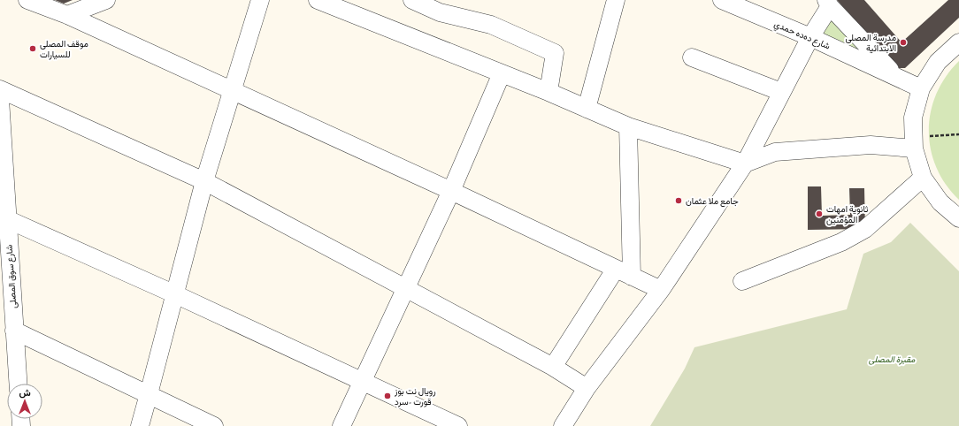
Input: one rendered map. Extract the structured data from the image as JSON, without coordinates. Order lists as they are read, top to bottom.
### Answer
{
  "streets": {
    "street": ["شارع دەدە حمدي", "شارع سوق المصلى"]
  },
  "parks": ["مقبرة المصلى"],
  "places": [
    "مدرسة المصلى الابتدائية",
    "موقف المصلى للسيارات",
    "جامع ملا عثمان",
    "ثانوية امهات المؤمنين",
    "رويال نت بوز قورت -سرد"
  ],
  "north": "top"
}
